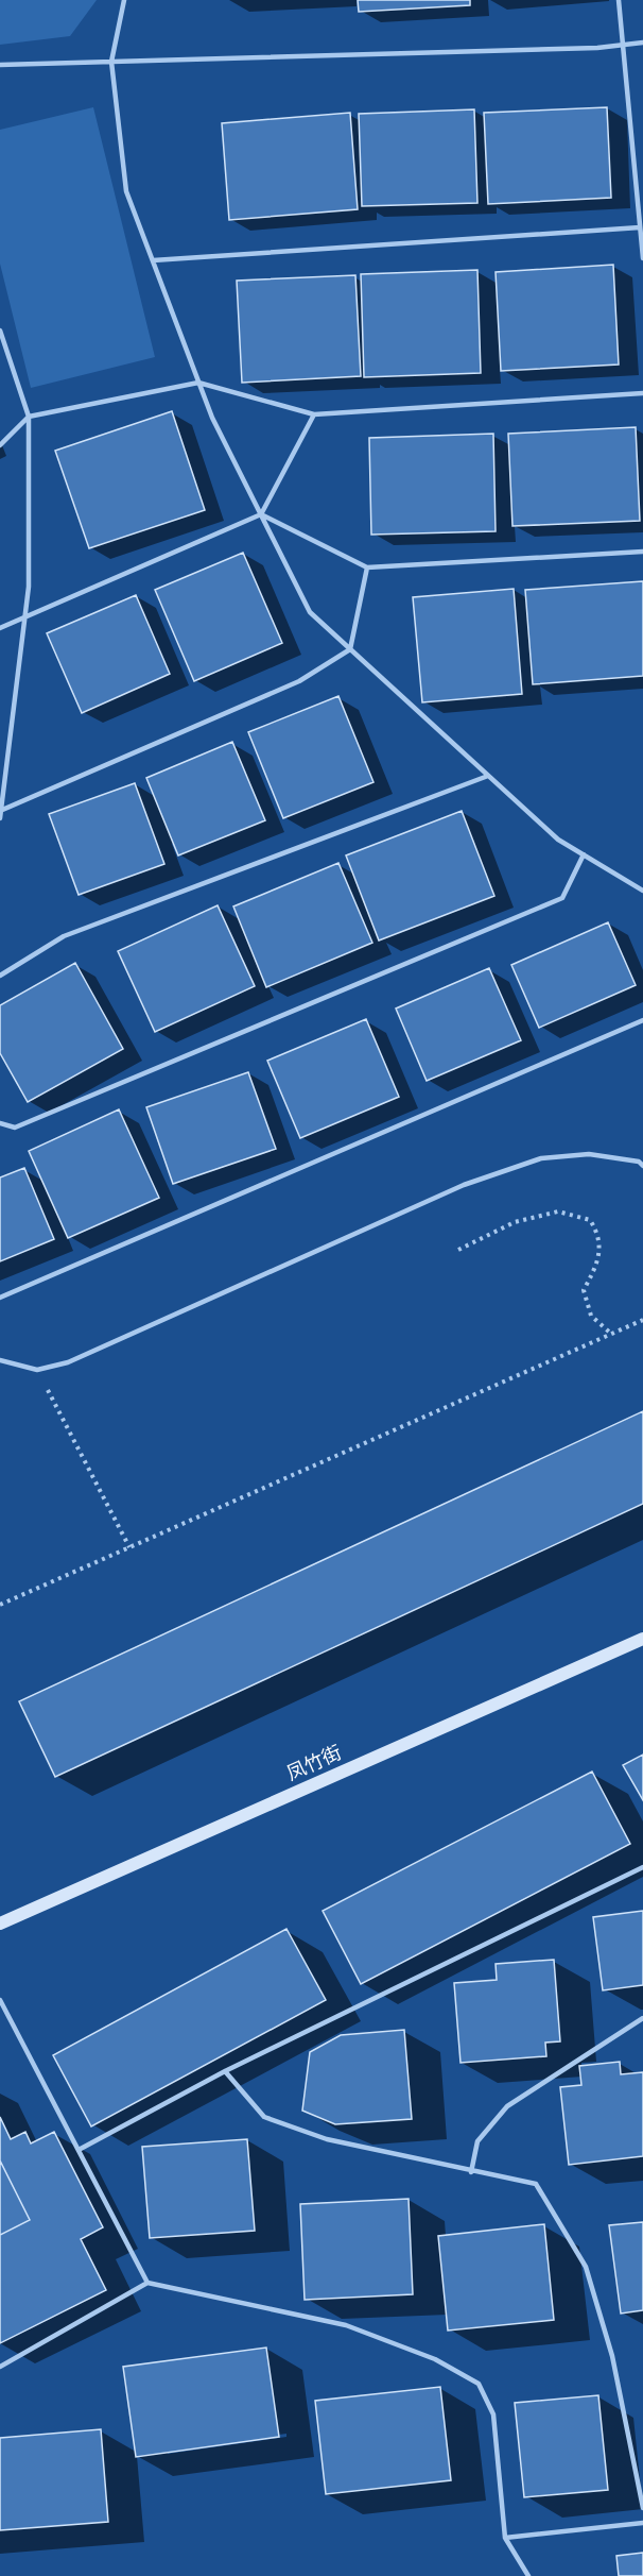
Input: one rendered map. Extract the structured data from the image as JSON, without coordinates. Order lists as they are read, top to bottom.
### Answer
{
  "streets": {
    "street": ["凤竹街"]
  }
}
